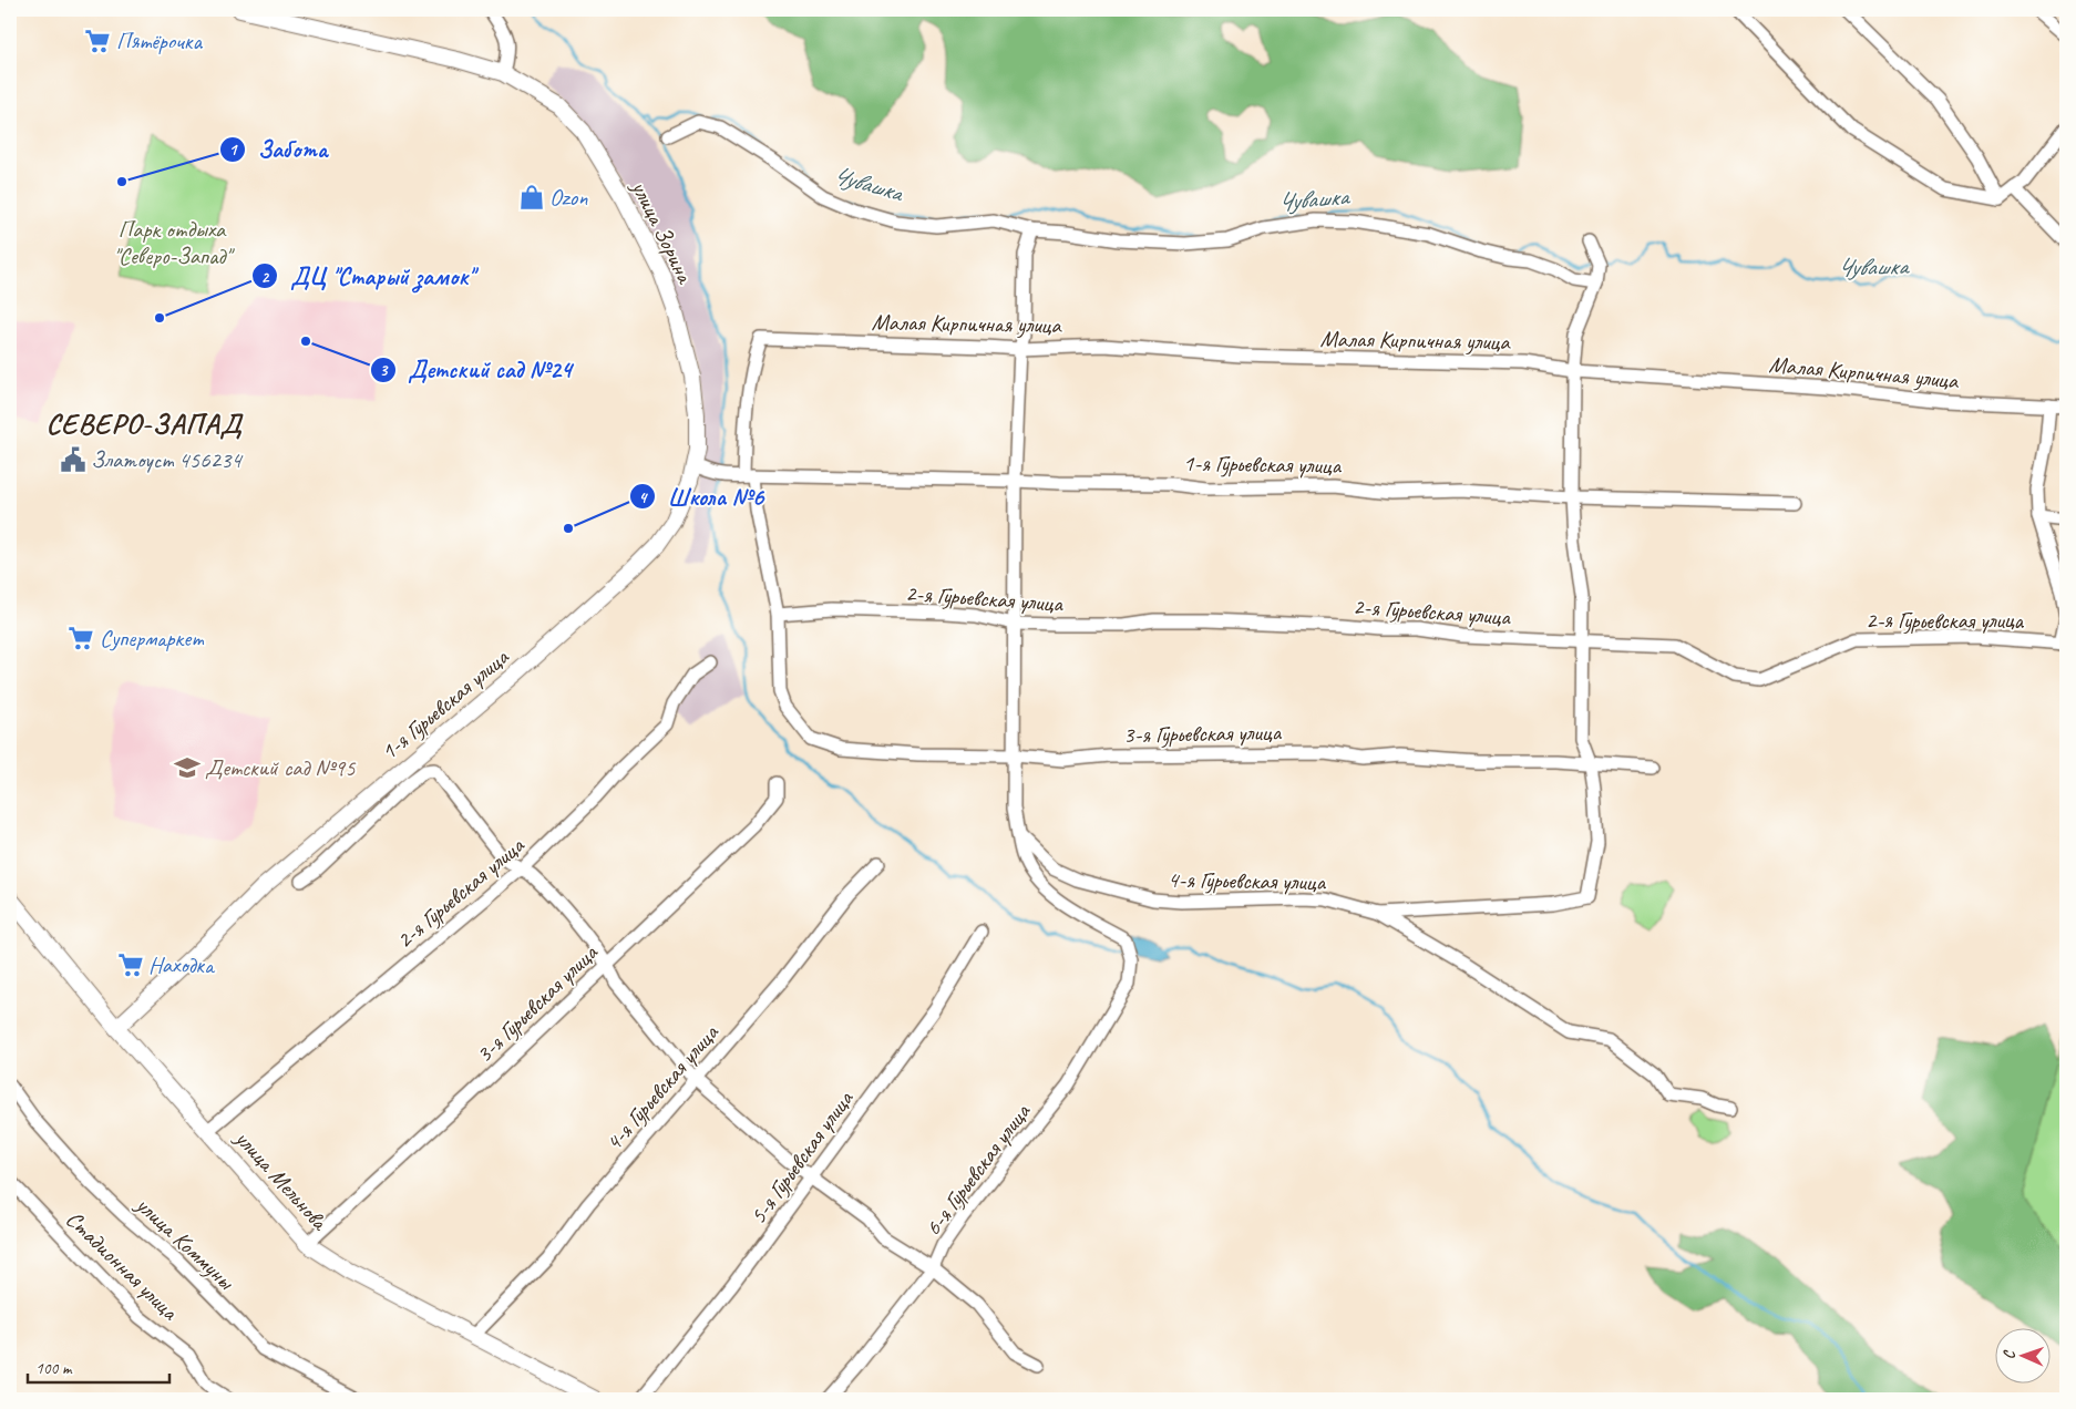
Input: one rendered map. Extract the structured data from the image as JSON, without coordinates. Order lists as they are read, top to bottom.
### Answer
{
  "streets": {
    "main road": ["улица Зорина", "1-я Гурьевская улица", "улица Мельнова"],
    "street": [
      "Малая Кирпичная улица",
      "2-я Гурьевская улица",
      "3-я Гурьевская улица",
      "4-я Гурьевская улица",
      "5-я Гурьевская улица",
      "6-я Гурьевская улица",
      "улица Коммуны",
      "Стадионная улица"
    ]
  },
  "crossings": [
    ["улица Зорина", "1-я Гурьевская улица"],
    ["Малая Кирпичная улица", "1-я Гурьевская улица"],
    ["1-я Гурьевская улица", "улица Мельнова"],
    ["2-я Гурьевская улица", "3-я Гурьевская улица"],
    ["2-я Гурьевская улица", "улица Мельнова"],
    ["3-я Гурьевская улица", "4-я Гурьевская улица"],
    ["3-я Гурьевская улица", "улица Мельнова"],
    ["4-я Гурьевская улица", "6-я Гурьевская улица"],
    ["4-я Гурьевская улица", "улица Мельнова"]
  ],
  "districts": ["СЕВЕРО-ЗАПАД"],
  "water": ["Чувашка"],
  "parks": ["Парк отдыха \"Северо-Запад\""],
  "places": {
    "supermarket": ["Пятёрочка", "Супермаркет", "Находка"],
    "other": [
      "Забота",
      "ДЦ \"Старый замок\"",
      "Детский сад №24",
      "Школа №6"
    ],
    "shop": ["Ozon"],
    "public building": ["Златоуст 456234"],
    "school or university": ["Детский сад №95"]
  },
  "scale_bar": "100 m",
  "north": "left"
}
